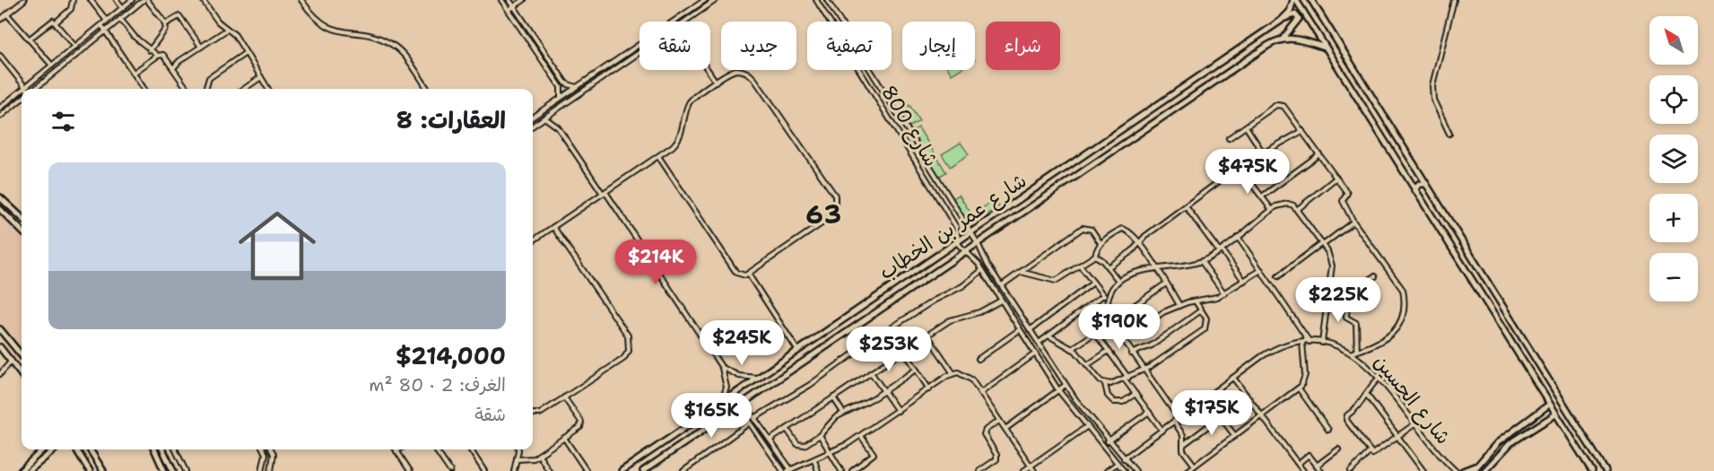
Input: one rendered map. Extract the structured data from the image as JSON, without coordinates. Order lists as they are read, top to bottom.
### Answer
{
  "streets": {
    "street": ["شارع 800", "شارع عمر بن الخطاب", "شارع الحسين"]
  },
  "crossings": [
    ["شارع 800", "شارع عمر بن الخطاب"],
    ["شارع 800", "شارع الحسين"]
  ],
  "districts": ["63"],
  "north": "top left",
  "page": {
    "map_buttons": ["+", "−"],
    "chip": [
      "شراء",
      "إيجار",
      "تصفية",
      "جديد",
      "شقة"
    ],
    "heading": "العقارات: 8",
    "price": [
      "$475K",
      "$214K",
      "$225K",
      "$190K",
      "$245K",
      "$253K",
      "$175K",
      "$165K"
    ],
    "list": [
      {
        "name": "$214,000",
        "note": "الغرف: 2 · 80 m² · شقة"
      }
    ]
  }
}
